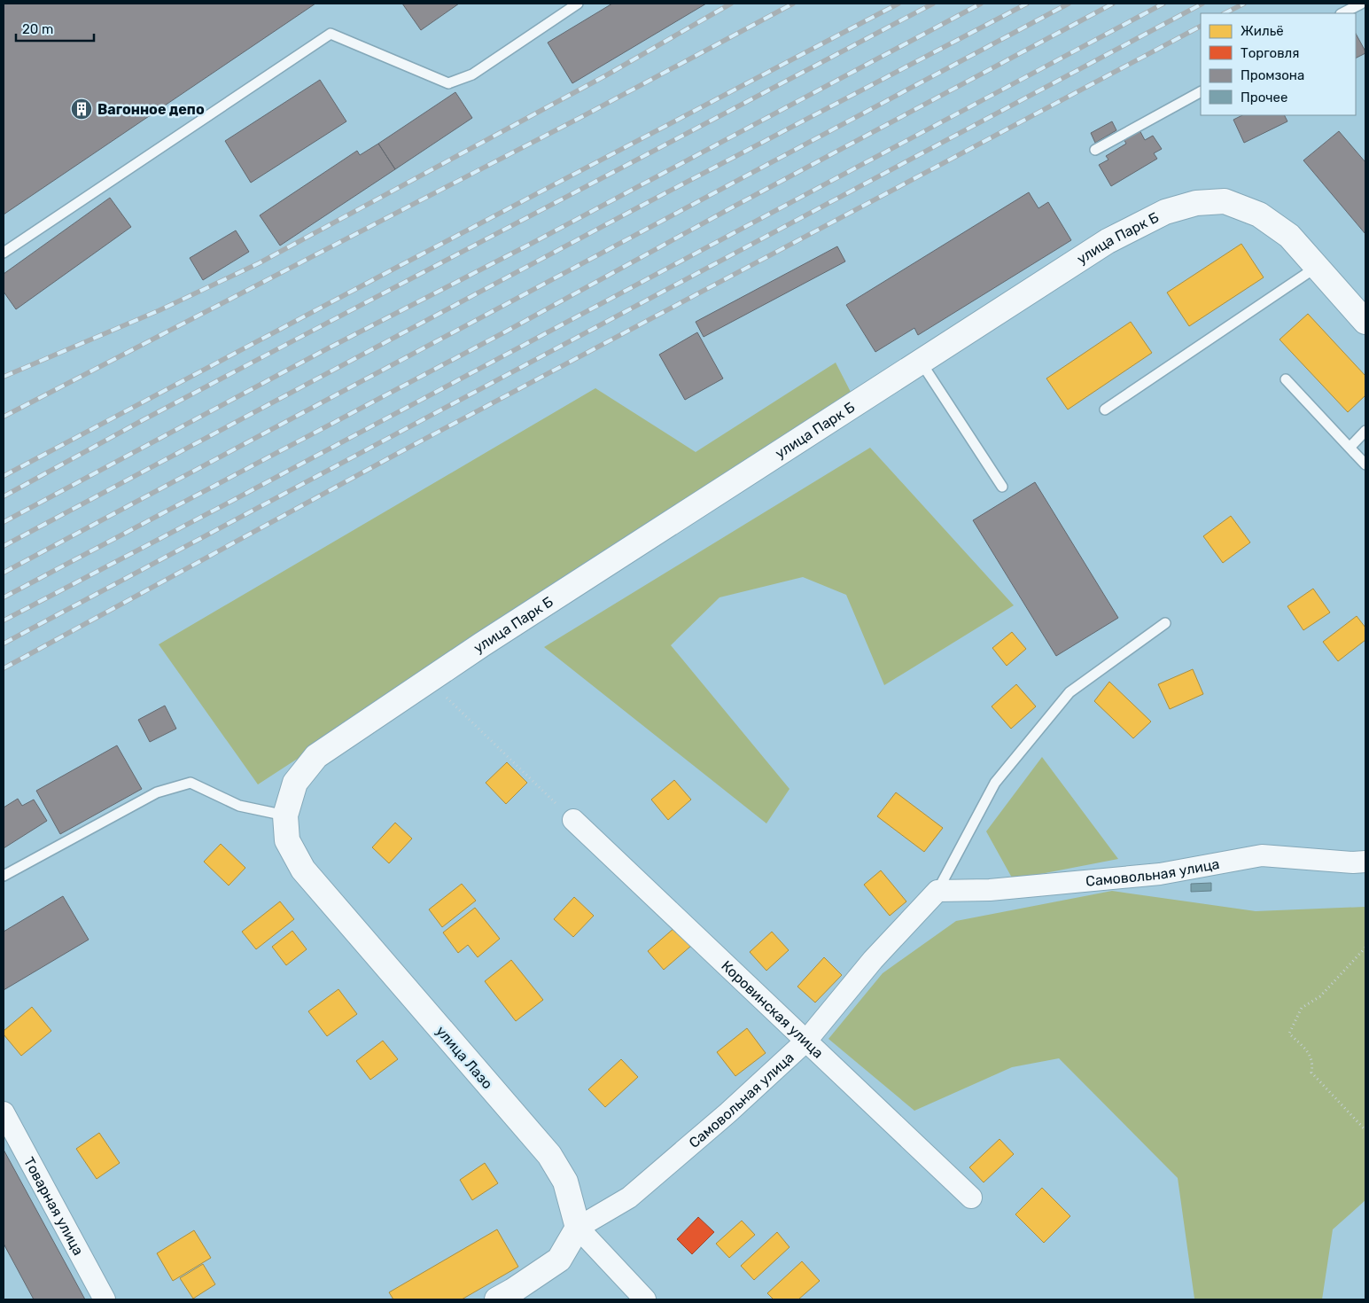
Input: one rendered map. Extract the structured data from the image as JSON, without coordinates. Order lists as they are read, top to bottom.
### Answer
{
  "streets": {
    "street": [
      "улица Парк Б",
      "Самовольная улица",
      "Коровинская улица",
      "улица Лазо",
      "Товарная улица"
    ]
  },
  "crossings": [
    ["улица Парк Б", "улица Лазо"],
    ["Самовольная улица", "Коровинская улица"],
    ["Самовольная улица", "улица Лазо"]
  ],
  "places": {
    "building": ["Вагонное депо"]
  },
  "legend": [
    "Жильё",
    "Торговля",
    "Промзона",
    "Прочее"
  ],
  "scale_bar": "20 m"
}
